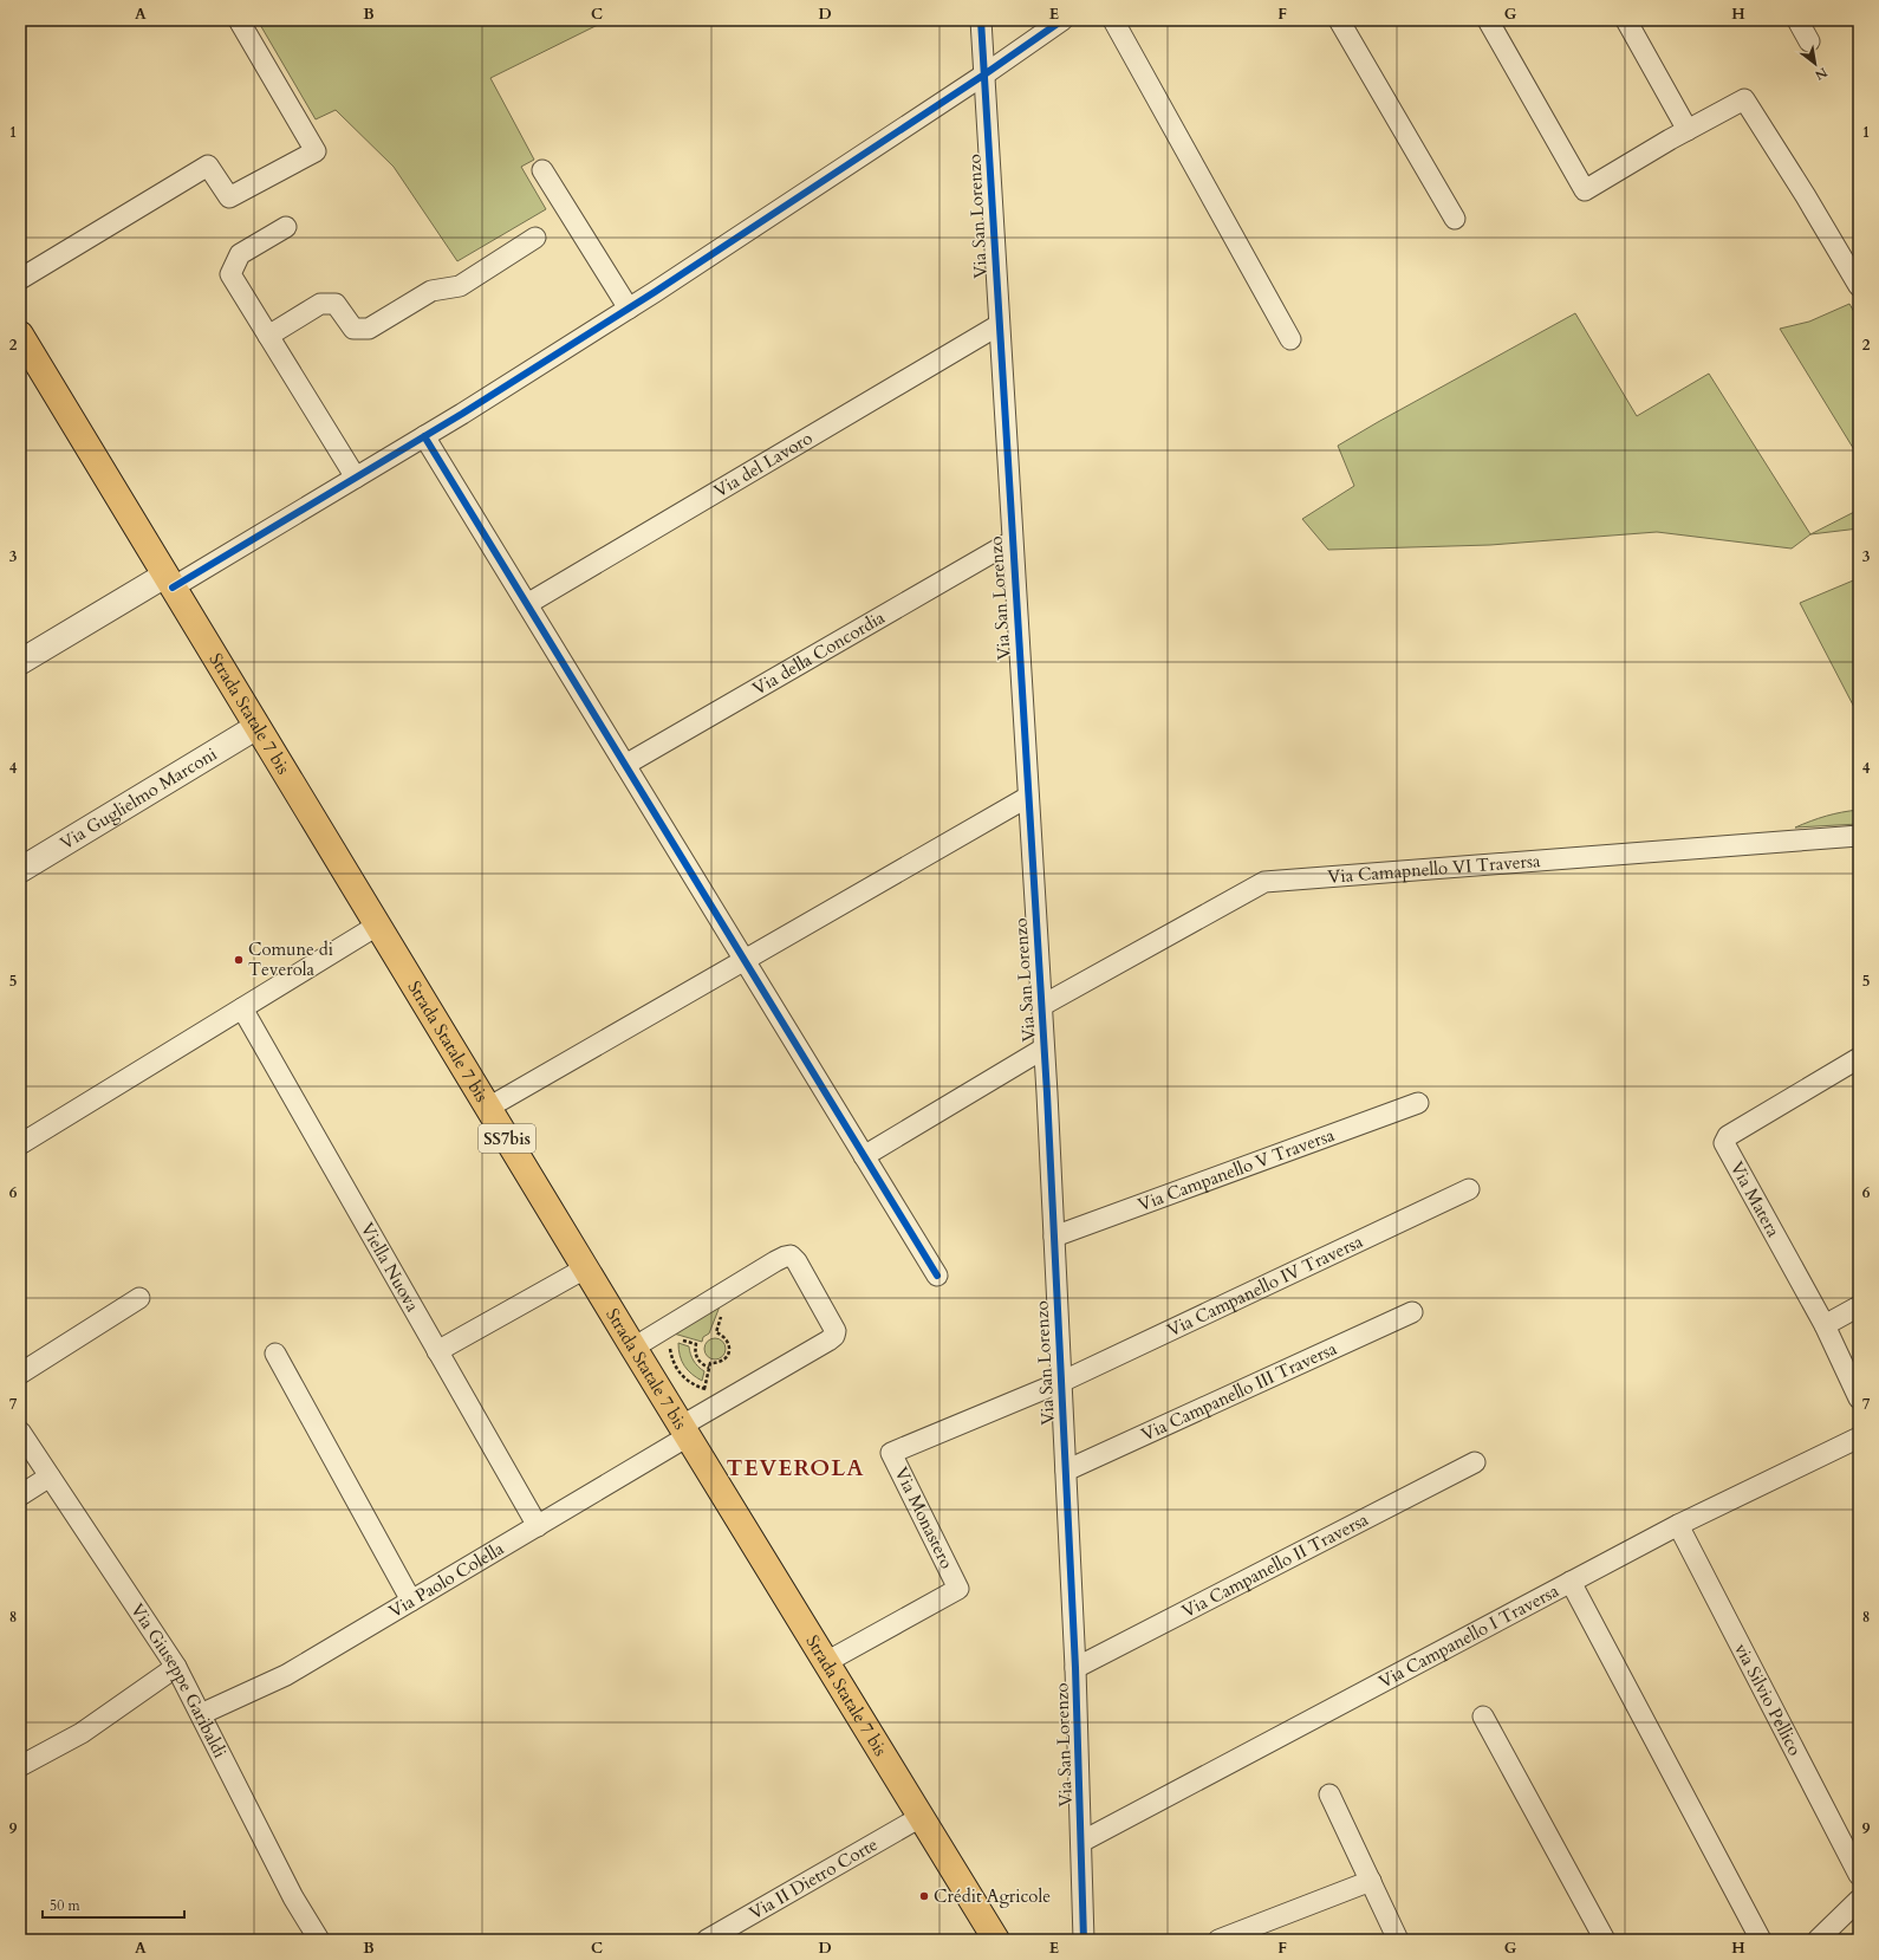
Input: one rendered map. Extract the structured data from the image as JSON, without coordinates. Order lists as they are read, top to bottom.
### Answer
{
  "streets": {
    "main road": ["Strada Statale 7 bis", "SS7bis"],
    "street": [
      "Via San Lorenzo",
      "Via del Lavoro",
      "Via della Concordia",
      "Via Guglielmo Marconi",
      "Via Camapnello VI Traversa",
      "Via Campanello V Traversa",
      "Via Matera",
      "Viella Nuova",
      "Via Campanello IV Traversa",
      "Via Campanello III Traversa",
      "Via Monastero",
      "Via Campanello II Traversa",
      "Via Paolo Colella",
      "Via Campanello I Traversa",
      "Via Giuseppe Garibaldi",
      "via Silvio Pellico",
      "Via II Dietro Corte"
    ]
  },
  "crossings": [
    ["Via San Lorenzo", "Via del Lavoro"],
    ["Via San Lorenzo", "Via della Concordia"],
    ["Via San Lorenzo", "Via Camapnello VI Traversa"],
    ["Via San Lorenzo", "Via Campanello V Traversa"],
    ["Via San Lorenzo", "Via Campanello IV Traversa"],
    ["Via San Lorenzo", "Via Campanello III Traversa"],
    ["Via San Lorenzo", "Via Monastero"],
    ["Via San Lorenzo", "Via Campanello II Traversa"],
    ["Via San Lorenzo", "Via Campanello I Traversa"],
    ["Strada Statale 7 bis", "Via Guglielmo Marconi"],
    ["Strada Statale 7 bis", "Via Monastero"],
    ["Strada Statale 7 bis", "Via Paolo Colella"],
    ["Strada Statale 7 bis", "Via II Dietro Corte"],
    ["Viella Nuova", "Via Paolo Colella"],
    ["Via Campanello IV Traversa", "Via Monastero"],
    ["Via Paolo Colella", "Via Giuseppe Garibaldi"],
    ["Via Campanello I Traversa", "via Silvio Pellico"]
  ],
  "districts": ["TEVEROLA"],
  "places": ["Comune di Teverola", "Crédit Agricole"],
  "scale_bar": "50 m",
  "north": "bottom right",
  "grid": {
    "columns": [
      "A",
      "B",
      "C",
      "D",
      "E",
      "F",
      "G",
      "H"
    ],
    "rows": [
      "1",
      "2",
      "3",
      "4",
      "5",
      "6",
      "7",
      "8",
      "9"
    ]
  }
}
